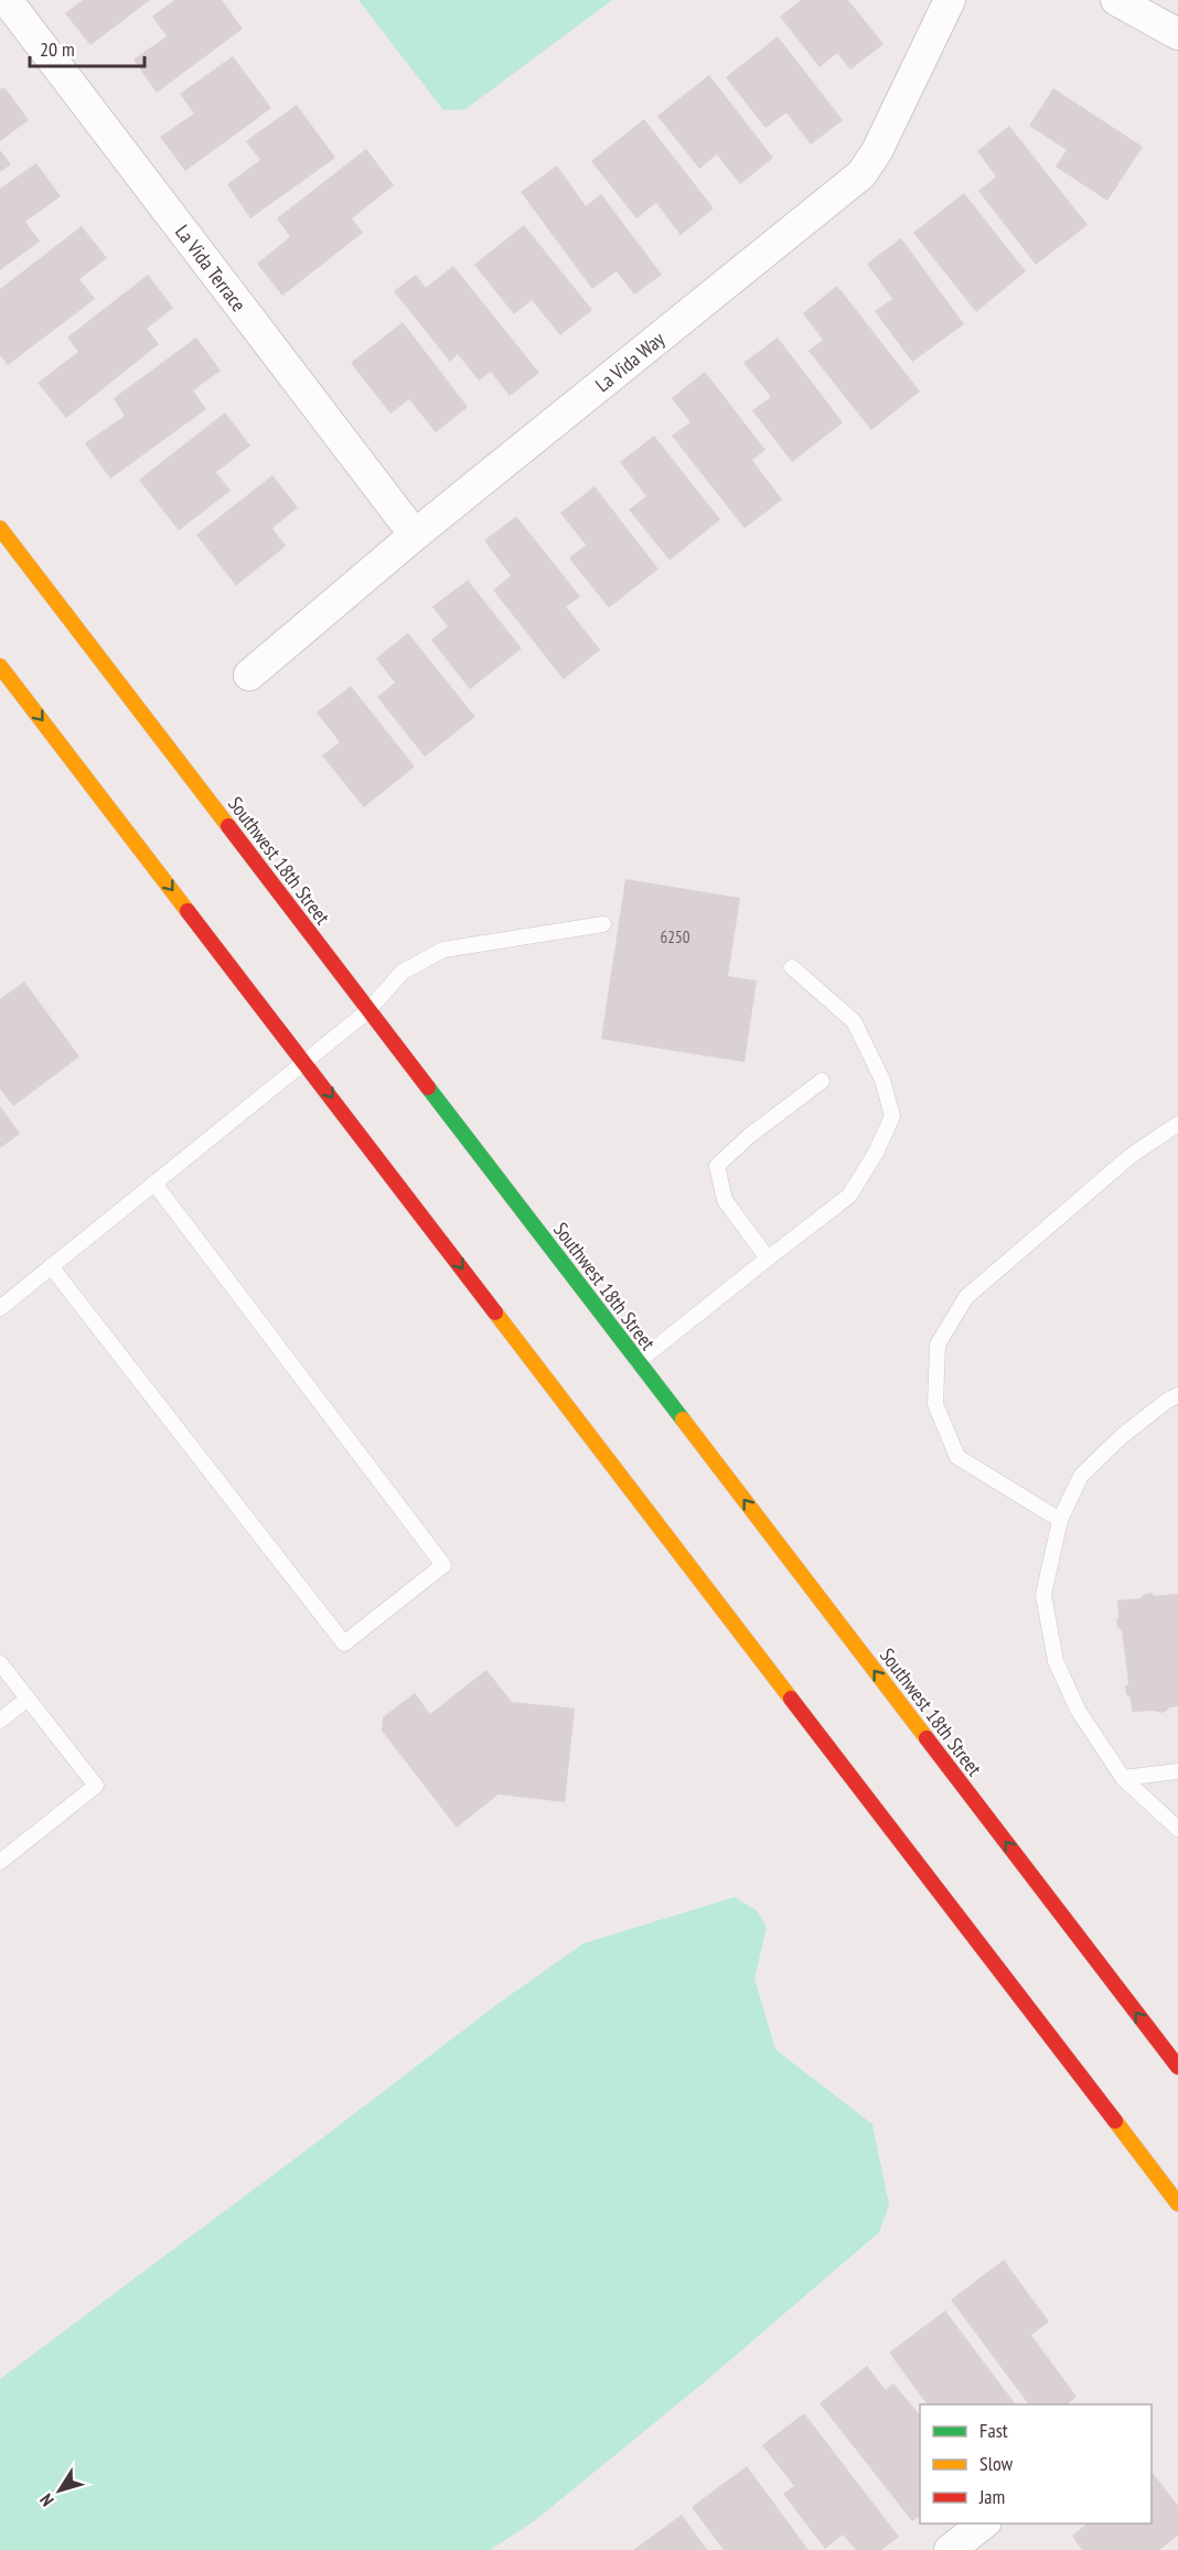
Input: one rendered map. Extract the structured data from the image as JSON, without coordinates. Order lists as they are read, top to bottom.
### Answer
{
  "streets": {
    "main road": ["Southwest 18th Street"],
    "street": ["La Vida Terrace", "La Vida Way"]
  },
  "crossings": [
    ["La Vida Terrace", "La Vida Way"]
  ],
  "house_numbers": ["6250"],
  "legend": ["Fast", "Slow", "Jam"],
  "scale_bar": "20 m",
  "north": "bottom left"
}
